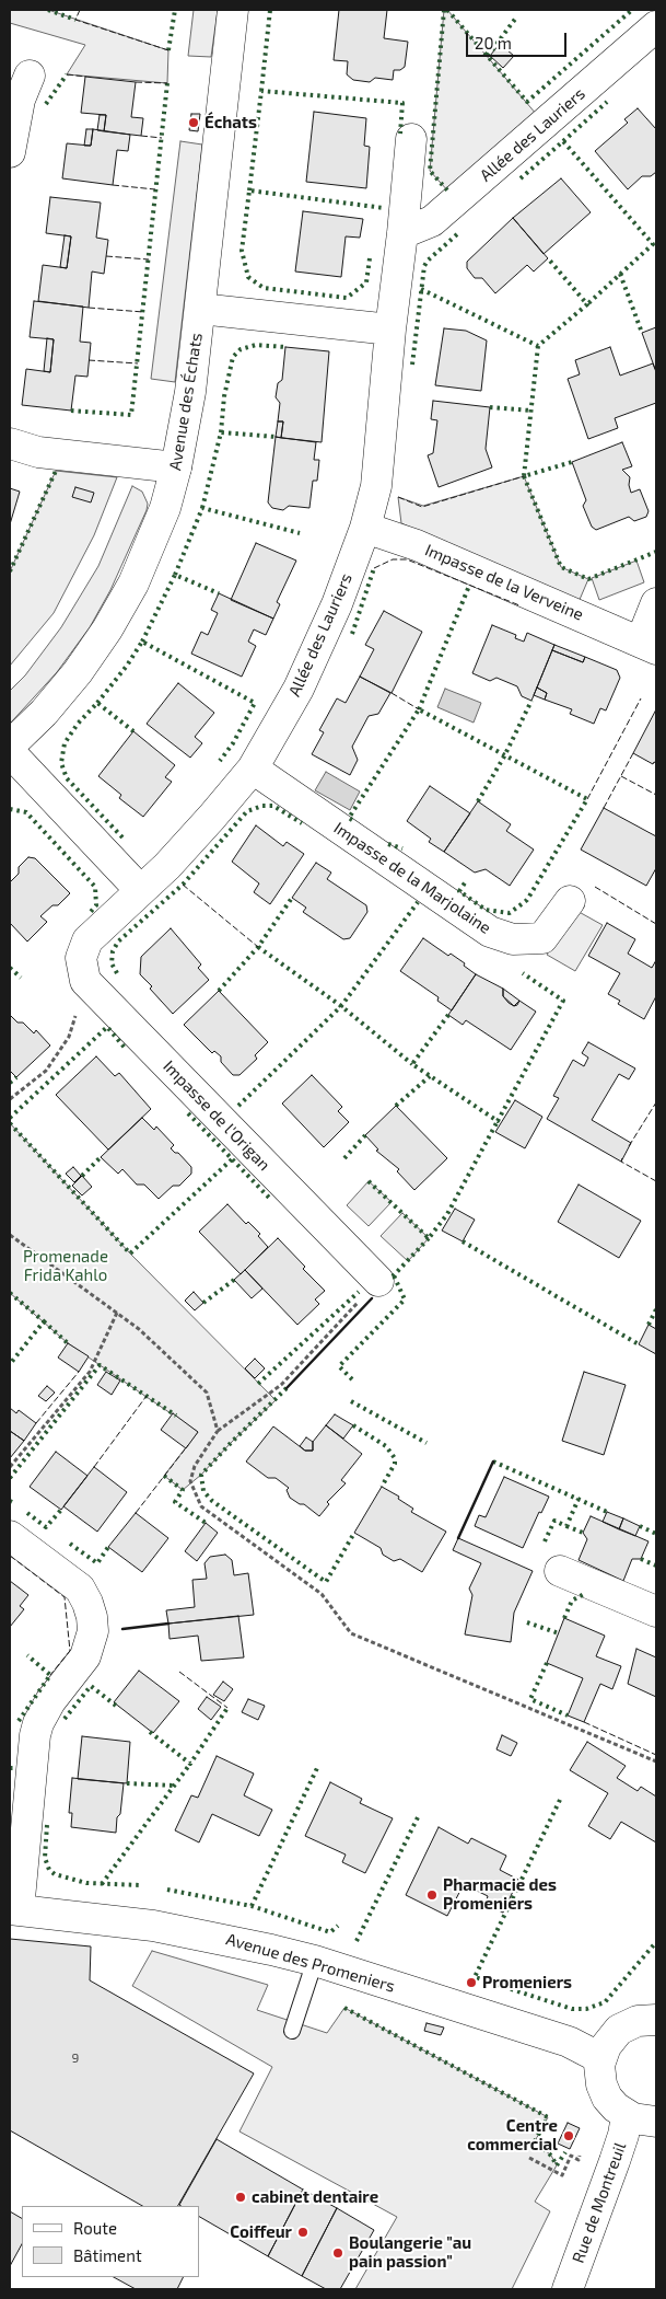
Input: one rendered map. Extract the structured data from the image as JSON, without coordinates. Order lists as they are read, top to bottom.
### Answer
{
  "streets": {
    "street": [
      "Allée des Lauriers",
      "Avenue des Échats",
      "Impasse de la Verveine",
      "Impasse de la Marjolaine",
      "Impasse de l'Origan",
      "Avenue des Promeniers",
      "Rue de Montreuil"
    ]
  },
  "crossings": [
    ["Allée des Lauriers", "Impasse de la Verveine"],
    ["Allée des Lauriers", "Impasse de la Marjolaine"],
    ["Allée des Lauriers", "Impasse de l'Origan"]
  ],
  "parks": ["Promenade Frida Kahlo"],
  "places": [
    "Échats",
    "Pharmacie des Promeniers",
    "Promeniers",
    "Centre commercial",
    "cabinet dentaire",
    "Coiffeur",
    "Boulangerie \"au pain passion\""
  ],
  "house_numbers": ["9"],
  "legend": ["Route", "Bâtiment"],
  "scale_bar": "20 m"
}
